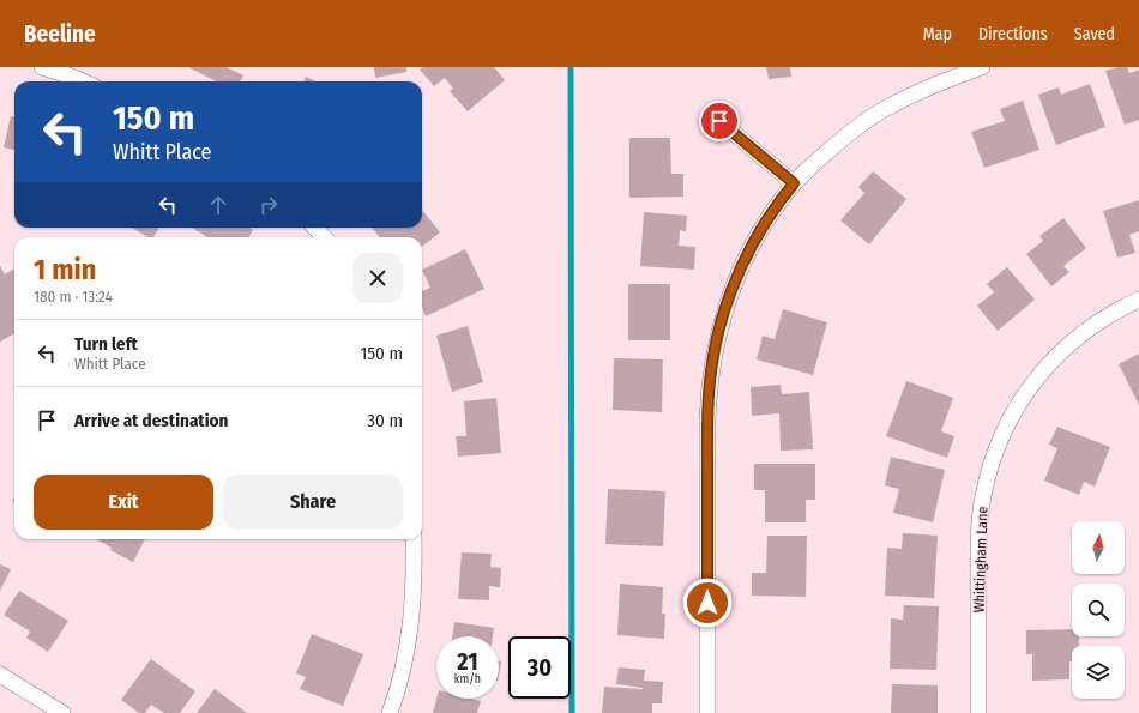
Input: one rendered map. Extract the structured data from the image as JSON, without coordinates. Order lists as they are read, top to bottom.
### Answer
{
  "streets": {
    "street": ["Whittingham Lane"]
  },
  "north": "top",
  "page": {
    "header": "Beeline",
    "nav": ["Map", "Directions", "Saved"],
    "turn": ["150 m", "Whitt Place"],
    "heading": ["1 min", "180 m · 13:24"],
    "list": [
      {
        "name": "Turn left",
        "note": "Whitt Place",
        "value": "150 m"
      },
      {
        "name": "Arrive at destination",
        "value": "30 m"
      }
    ],
    "buttons": ["Exit", "Share"],
    "speed": "21 km/h",
    "limit": "30"
  }
}
